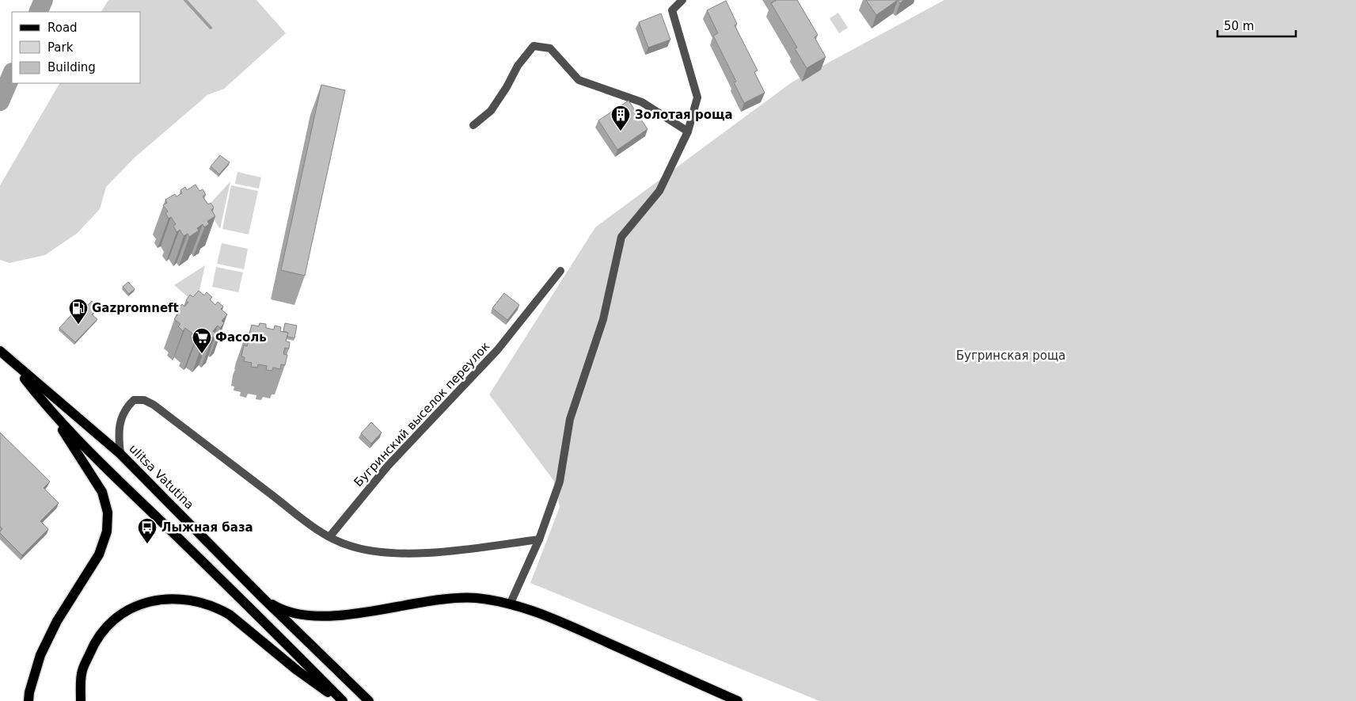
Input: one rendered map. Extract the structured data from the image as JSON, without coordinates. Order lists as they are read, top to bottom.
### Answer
{
  "streets": {
    "main road": ["ulitsa Vatutina"],
    "street": ["Бугринский выселок переулок"]
  },
  "parks": ["Бугринская роща"],
  "places": {
    "building": ["Золотая роща"],
    "fuel station": ["Gazpromneft"],
    "supermarket": ["Фасоль"],
    "bus stop": ["Лыжная база"]
  },
  "legend": ["Road", "Park", "Building"],
  "scale_bar": "50 m"
}
